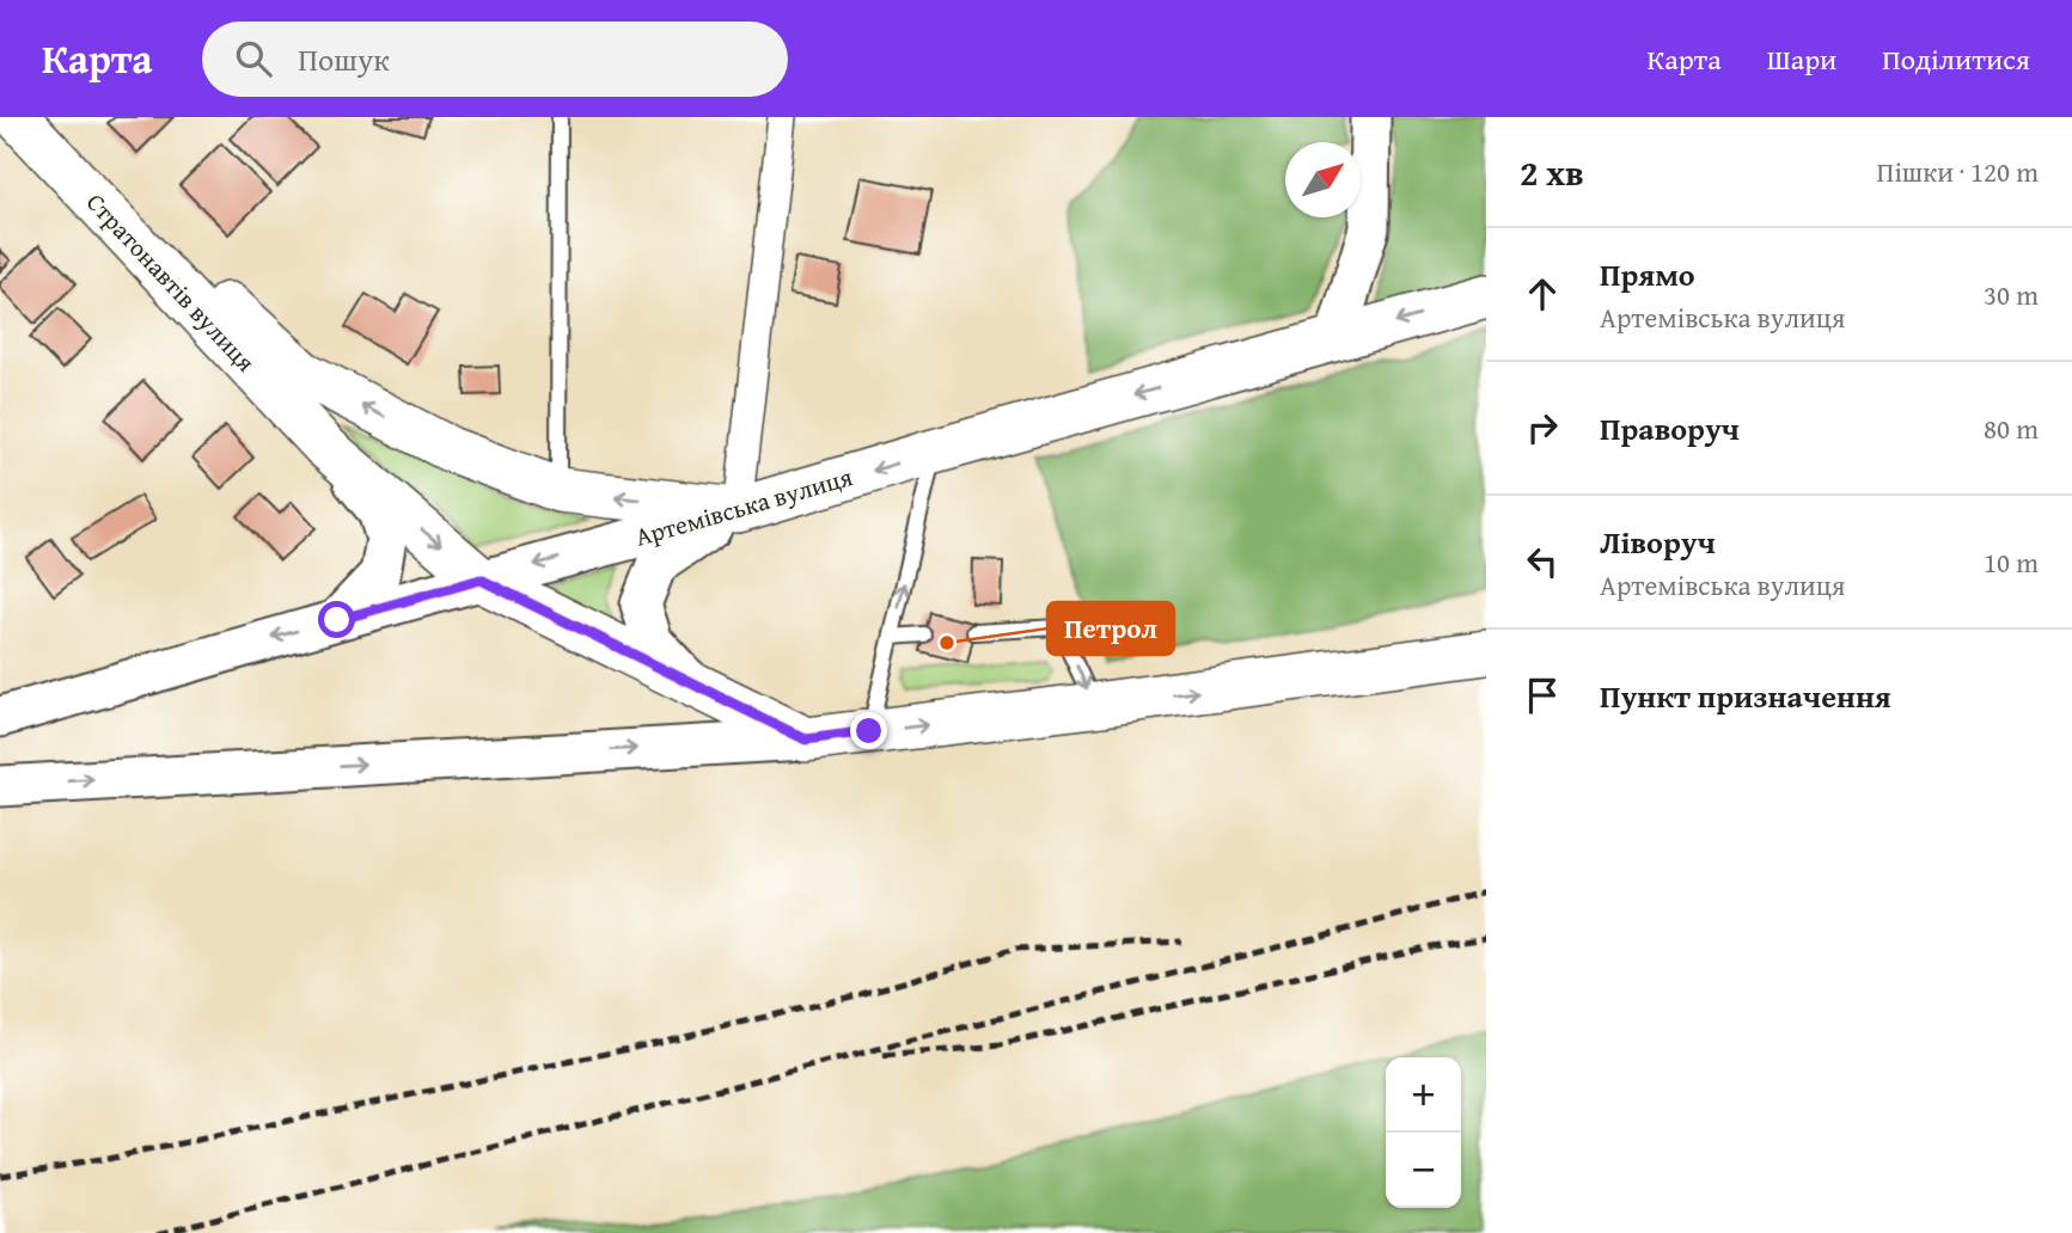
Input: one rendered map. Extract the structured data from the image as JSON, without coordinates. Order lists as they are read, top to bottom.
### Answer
{
  "streets": {
    "main road": ["Стратонавтів вулиця", "Артемівська вулиця"]
  },
  "crossings": [
    ["Стратонавтів вулиця", "Артемівська вулиця"]
  ],
  "places": ["Петрол"],
  "north": "top right",
  "page": {
    "header": "Карта",
    "search": "Пошук",
    "nav": ["Карта", "Шари", "Поділитися"],
    "heading": ["2 хв", "Пішки · 120 m"],
    "list": [
      ["Прямо", "Артемівська вулиця", "30 m"],
      ["Праворуч", "80 m"],
      ["Ліворуч", "Артемівська вулиця", "10 m"],
      "Пункт призначення"
    ],
    "map_buttons": ["+", "−"]
  }
}
